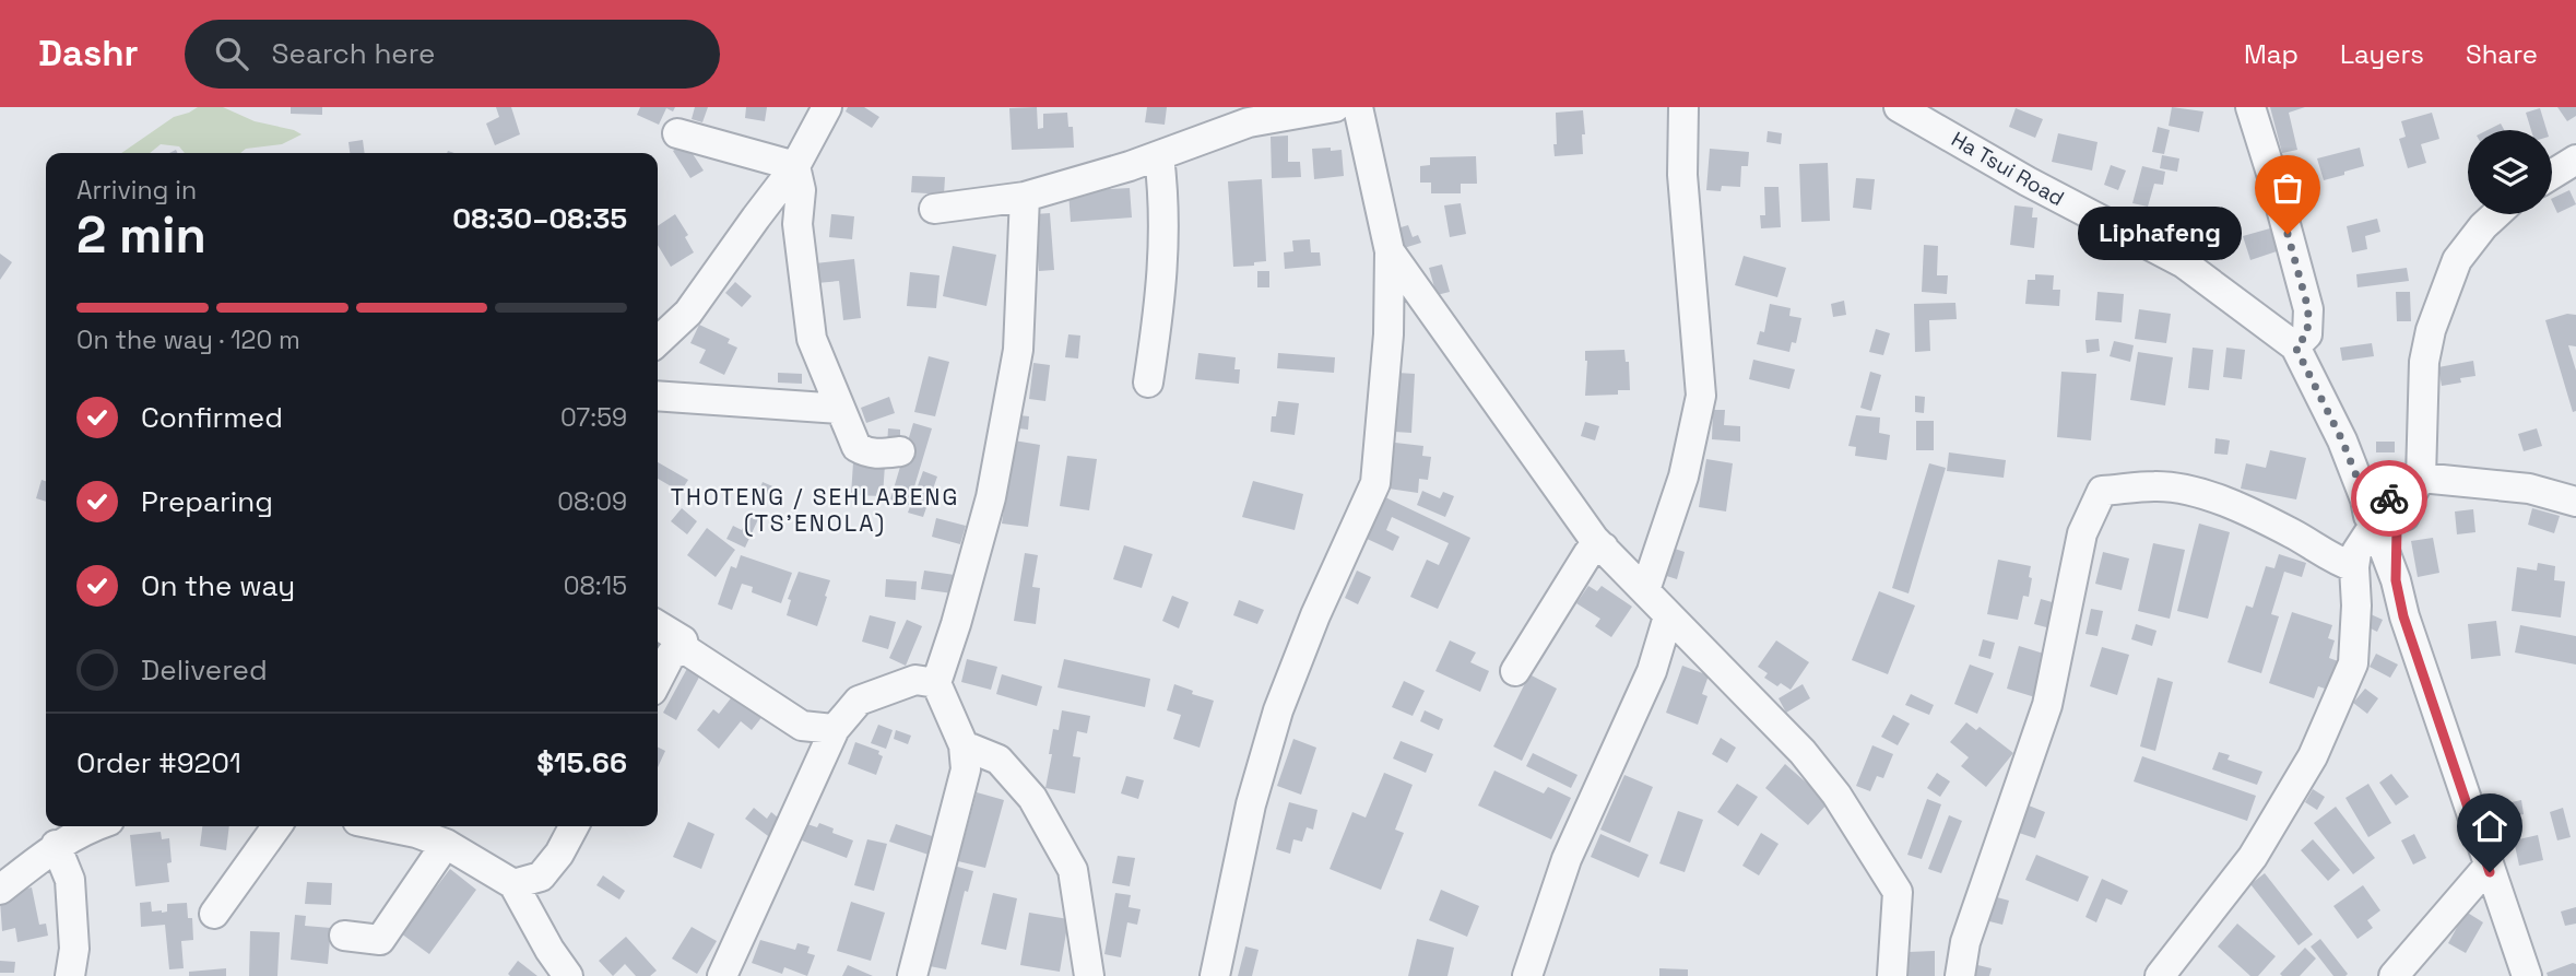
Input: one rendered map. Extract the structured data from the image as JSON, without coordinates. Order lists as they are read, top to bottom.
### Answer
{
  "streets": {
    "street": ["Ha Tsui Road"]
  },
  "districts": ["THOTENG / SEHLABENG (TS'ENOLA)"],
  "places": ["Liphafeng"],
  "page": {
    "header": "Dashr",
    "search": "Search here",
    "nav": ["Map", "Layers", "Share"],
    "heading": ["2 min", "Arriving in", "08:30–08:35"],
    "panel": ["Order #9201", "$15.66"],
    "bubble": "Liphafeng",
    "bar": "On the way · 120 m",
    "list": [
      ["Confirmed", "07:59"],
      ["Preparing", "08:09"],
      ["On the way", "08:15"],
      "Delivered"
    ]
  }
}
